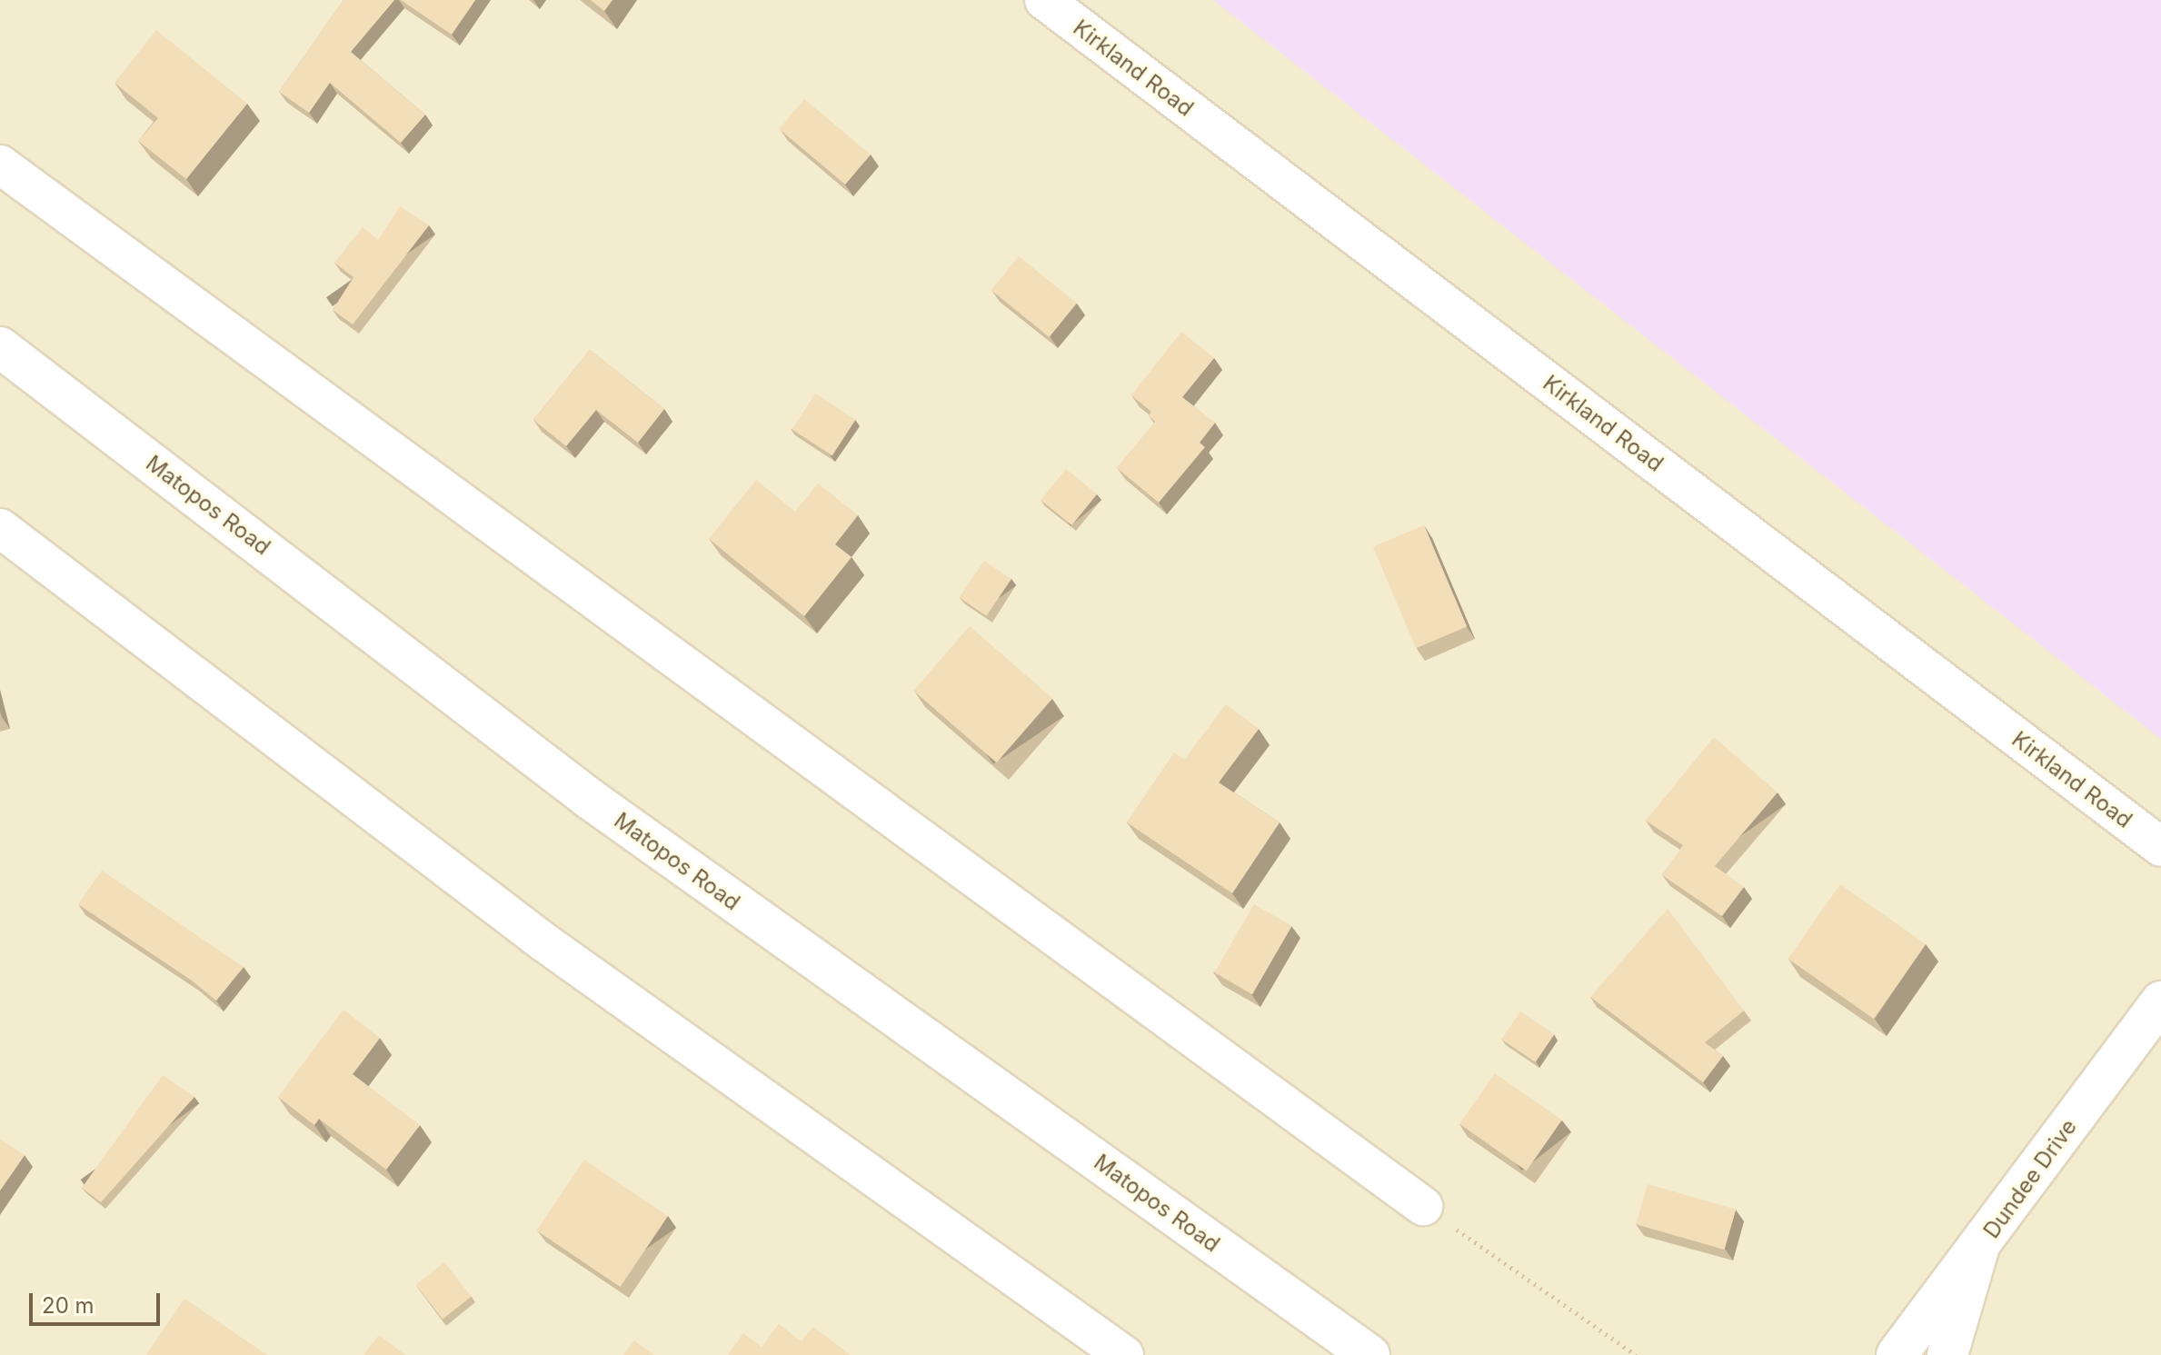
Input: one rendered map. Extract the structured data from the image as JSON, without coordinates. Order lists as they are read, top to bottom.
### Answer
{
  "streets": {
    "main road": ["Matopos Road", "Dundee Drive"],
    "street": ["Kirkland Road"]
  },
  "scale_bar": "20 m"
}
